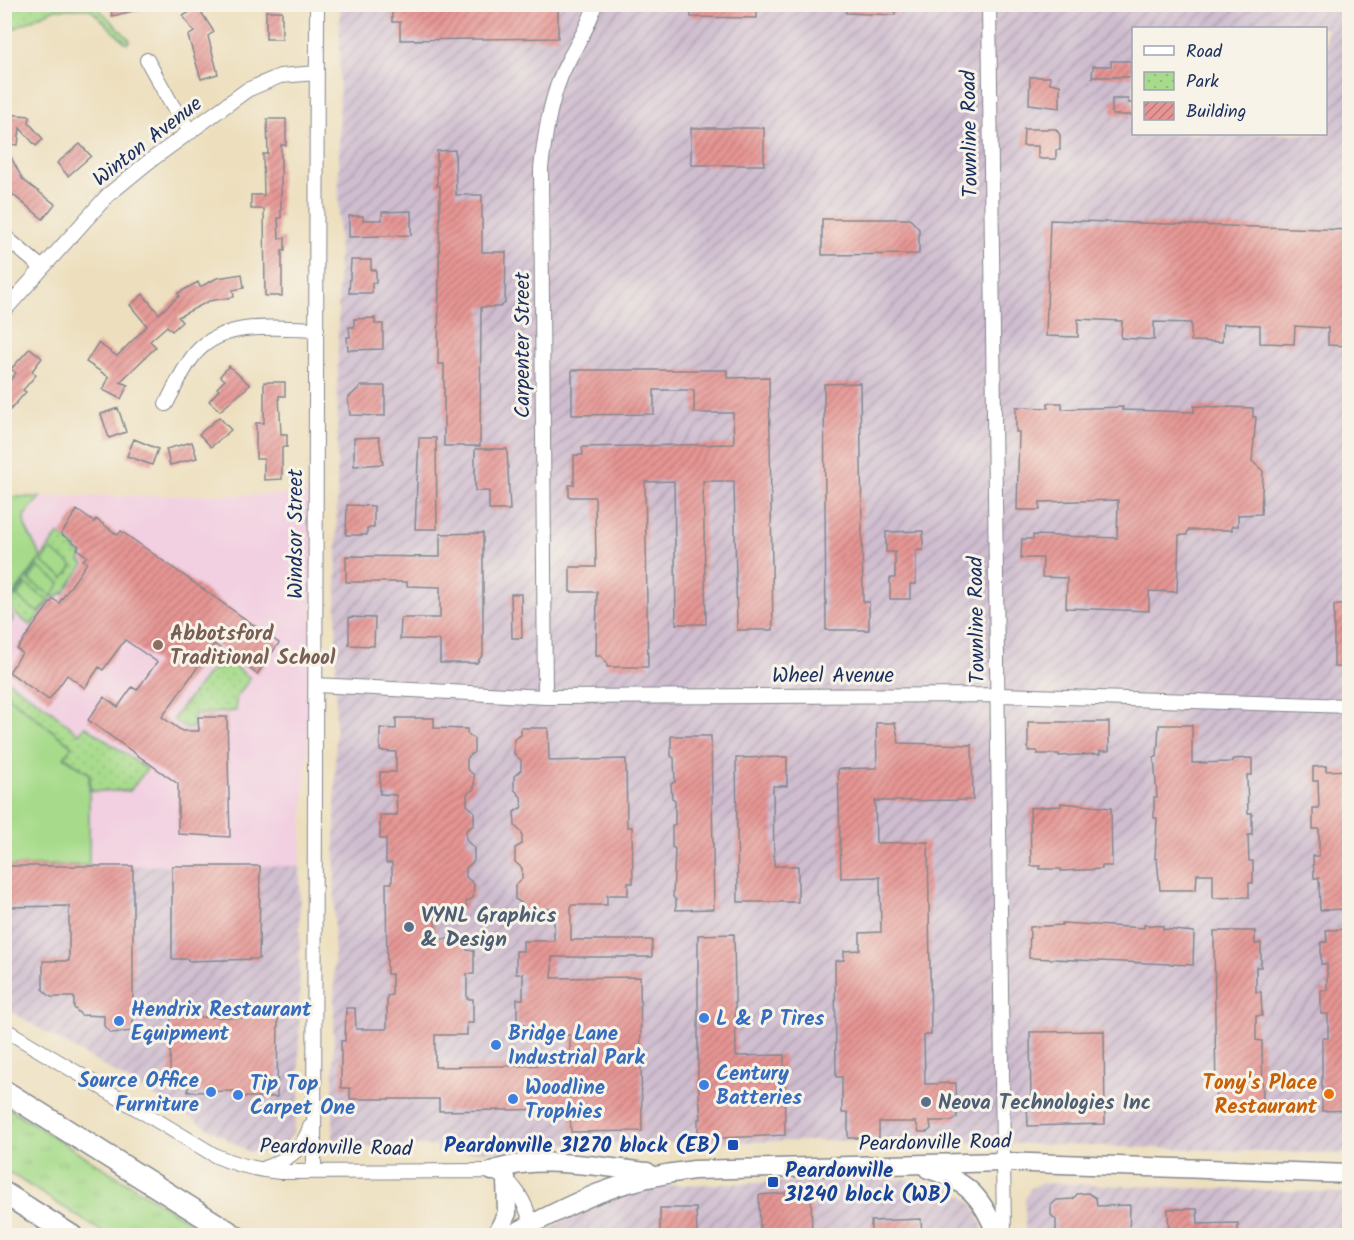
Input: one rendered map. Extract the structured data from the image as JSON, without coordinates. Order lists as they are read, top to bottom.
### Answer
{
  "streets": {
    "main road": ["Peardonville Road"],
    "street": [
      "Townline Road",
      "Winton Avenue",
      "Carpenter Street",
      "Windsor Street",
      "Wheel Avenue"
    ]
  },
  "crossings": [
    ["Townline Road", "Wheel Avenue"],
    ["Townline Road", "Peardonville Road"],
    ["Winton Avenue", "Windsor Street"],
    ["Carpenter Street", "Wheel Avenue"],
    ["Windsor Street", "Wheel Avenue"],
    ["Windsor Street", "Peardonville Road"]
  ],
  "places": {
    "other": [
      "Abbotsford Traditional School",
      "VYNL Graphics & Design",
      "L & P Tires",
      "Hendrix Restaurant Equipment",
      "Bridge Lane Industrial Park",
      "Century Batteries",
      "Source Office Furniture",
      "Tony's Place Restaurant",
      "Tip Top Carpet One",
      "Woodline Trophies",
      "Neova Technologies Inc"
    ],
    "transit": ["Peardonville 31270 block (EB)", "Peardonville 31240 block (WB)"]
  },
  "legend": ["Road", "Park", "Building"]
}
